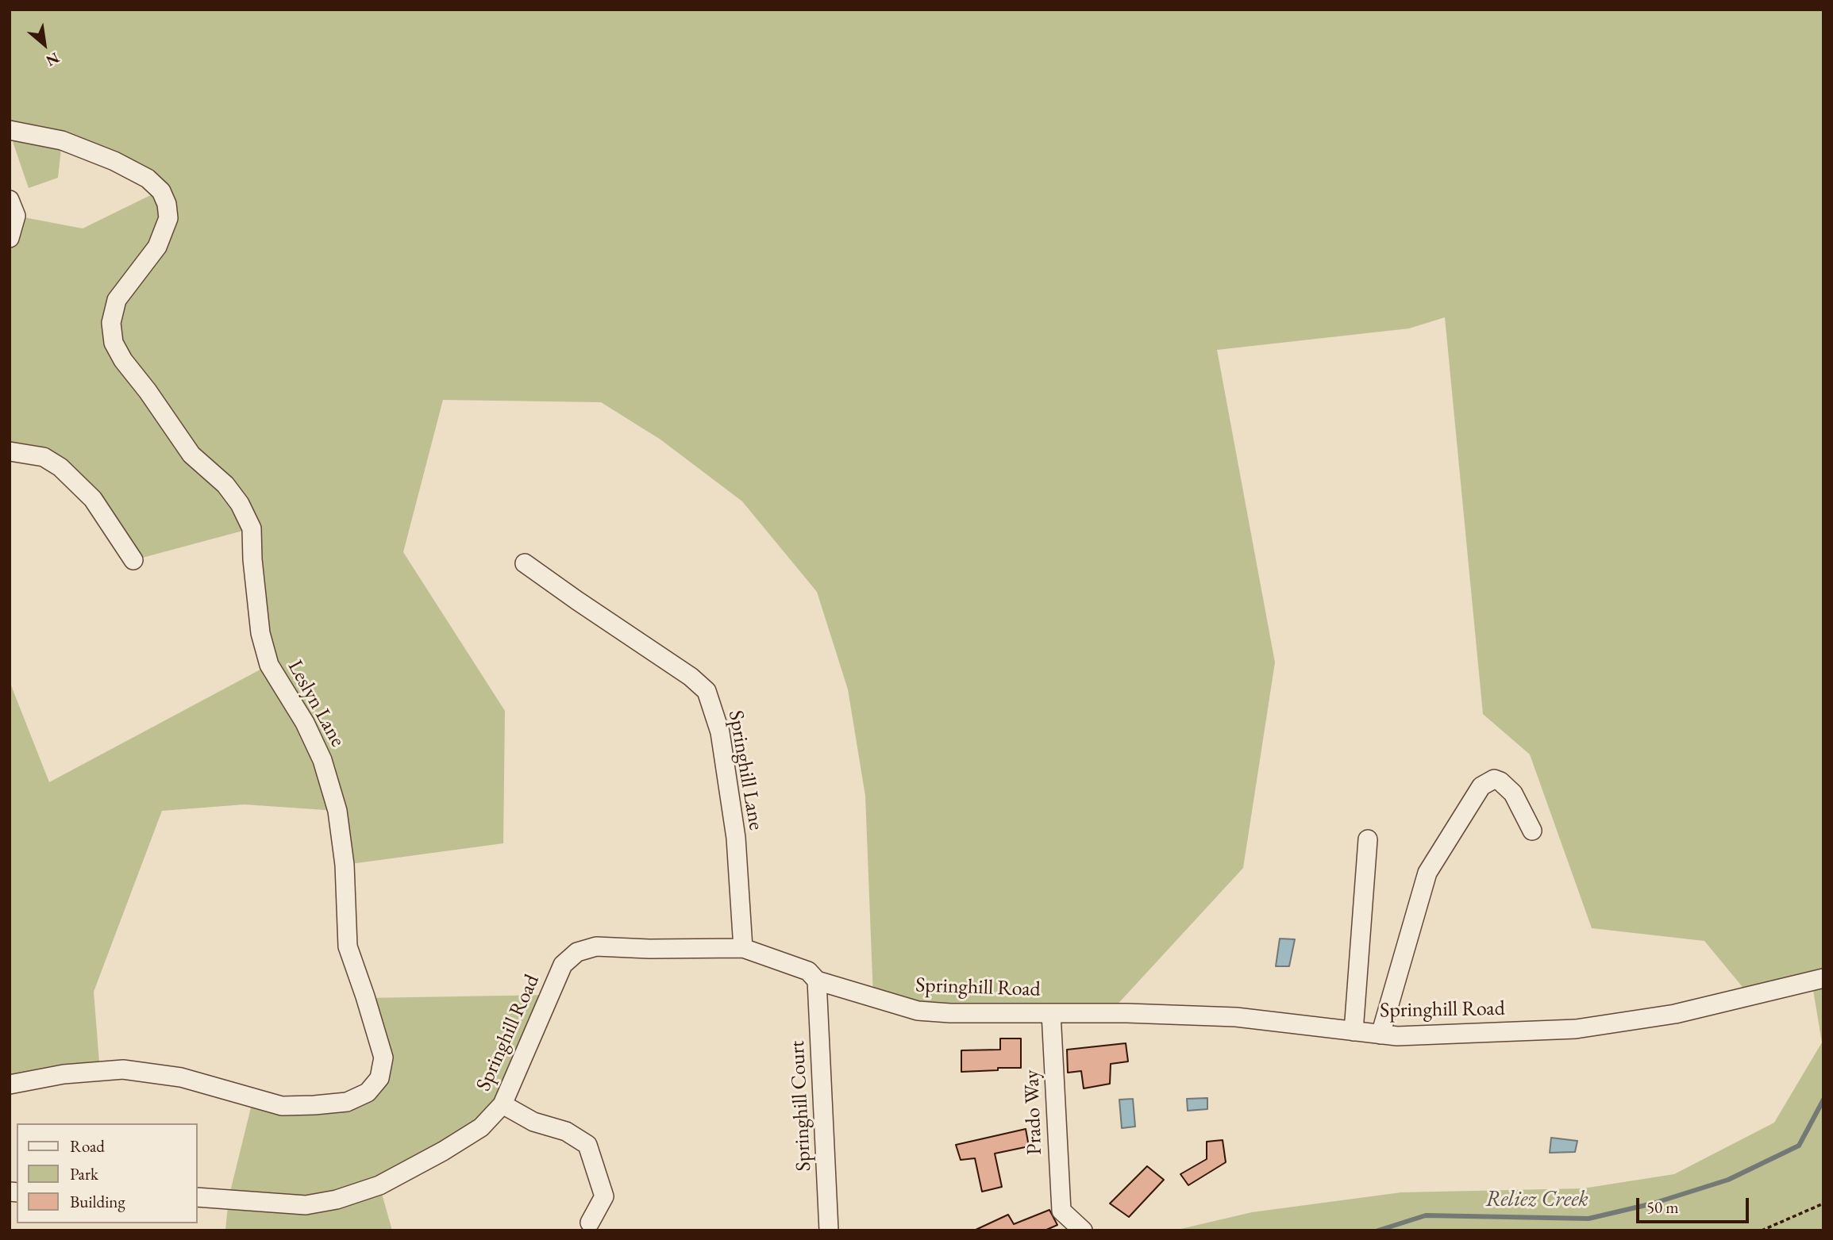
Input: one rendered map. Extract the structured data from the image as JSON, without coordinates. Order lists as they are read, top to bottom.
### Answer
{
  "streets": {
    "street": [
      "Leslyn Lane",
      "Springhill Lane",
      "Springhill Road",
      "Springhill Court",
      "Prado Way"
    ]
  },
  "crossings": [
    ["Springhill Lane", "Springhill Road"],
    ["Springhill Road", "Springhill Court"],
    ["Springhill Road", "Prado Way"]
  ],
  "water": ["Reliez Creek"],
  "legend": ["Road", "Park", "Building"],
  "scale_bar": "50 m",
  "north": "bottom right"
}
